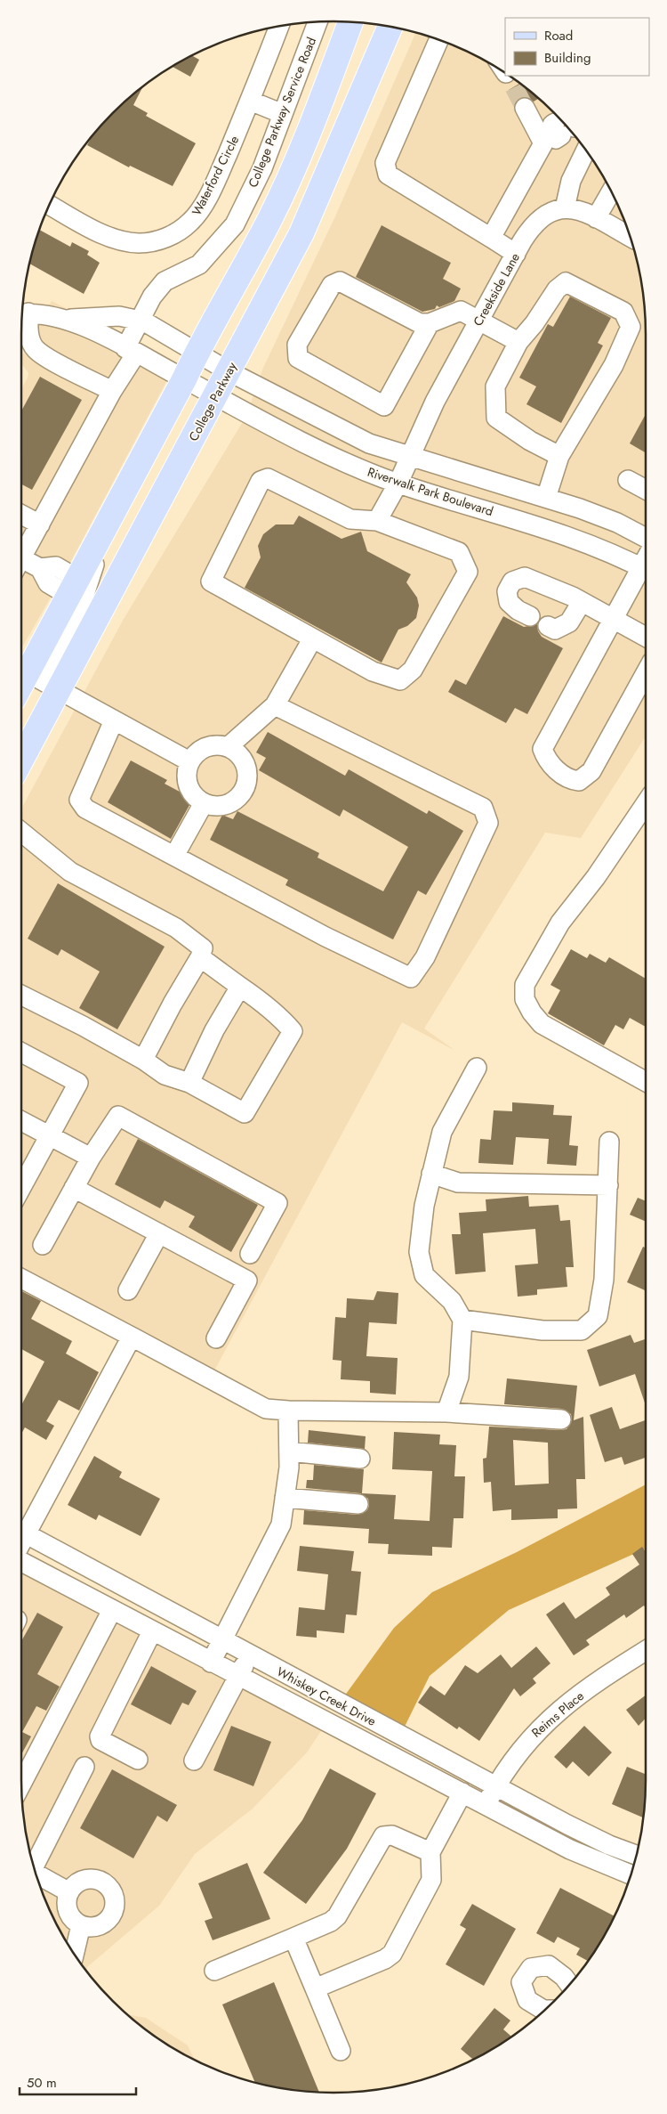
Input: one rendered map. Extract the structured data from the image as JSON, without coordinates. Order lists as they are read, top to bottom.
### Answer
{
  "streets": {
    "main road": ["College Parkway"],
    "street": [
      "College Parkway Service Road",
      "Waterford Circle",
      "Creekside Lane",
      "Riverwalk Park Boulevard",
      "Whiskey Creek Drive",
      "Reims Place"
    ]
  },
  "crossings": [
    ["College Parkway Service Road", "Riverwalk Park Boulevard"],
    ["Creekside Lane", "Riverwalk Park Boulevard"],
    ["College Parkway", "Riverwalk Park Boulevard"],
    ["Whiskey Creek Drive", "Reims Place"]
  ],
  "legend": ["Road", "Building"],
  "scale_bar": "50 m"
}
